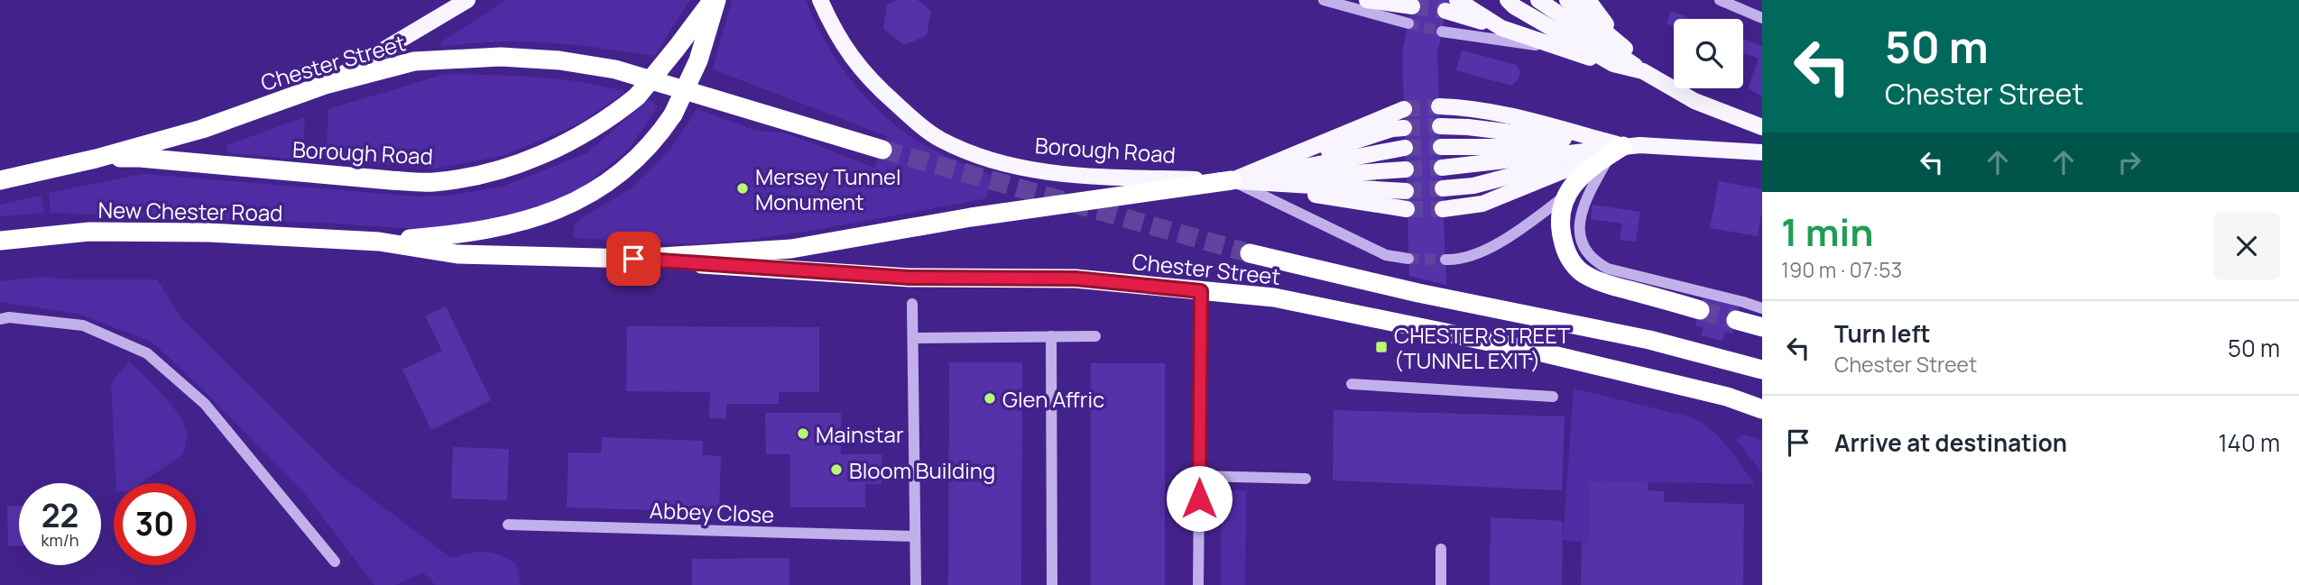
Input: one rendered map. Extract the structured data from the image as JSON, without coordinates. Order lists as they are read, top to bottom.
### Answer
{
  "streets": {
    "highway": ["Chester Street", "Borough Road", "New Chester Road"],
    "street": ["Abbey Close"]
  },
  "crossings": [
    ["Chester Street", "Borough Road"],
    ["Borough Road", "New Chester Road"]
  ],
  "places": {
    "other": [
      "Mersey Tunnel Monument",
      "Glen Affric",
      "Mainstar",
      "Bloom Building"
    ],
    "transit": ["CHESTER STREET (TUNNEL EXIT)"]
  },
  "page": {
    "turn": ["50 m", "Chester Street"],
    "heading": ["1 min", "190 m · 07:53"],
    "list": [
      {
        "name": "Turn left",
        "note": "Chester Street",
        "value": "50 m"
      },
      {
        "name": "Arrive at destination",
        "value": "140 m"
      }
    ],
    "speed": "22 km/h",
    "limit": "30"
  }
}
